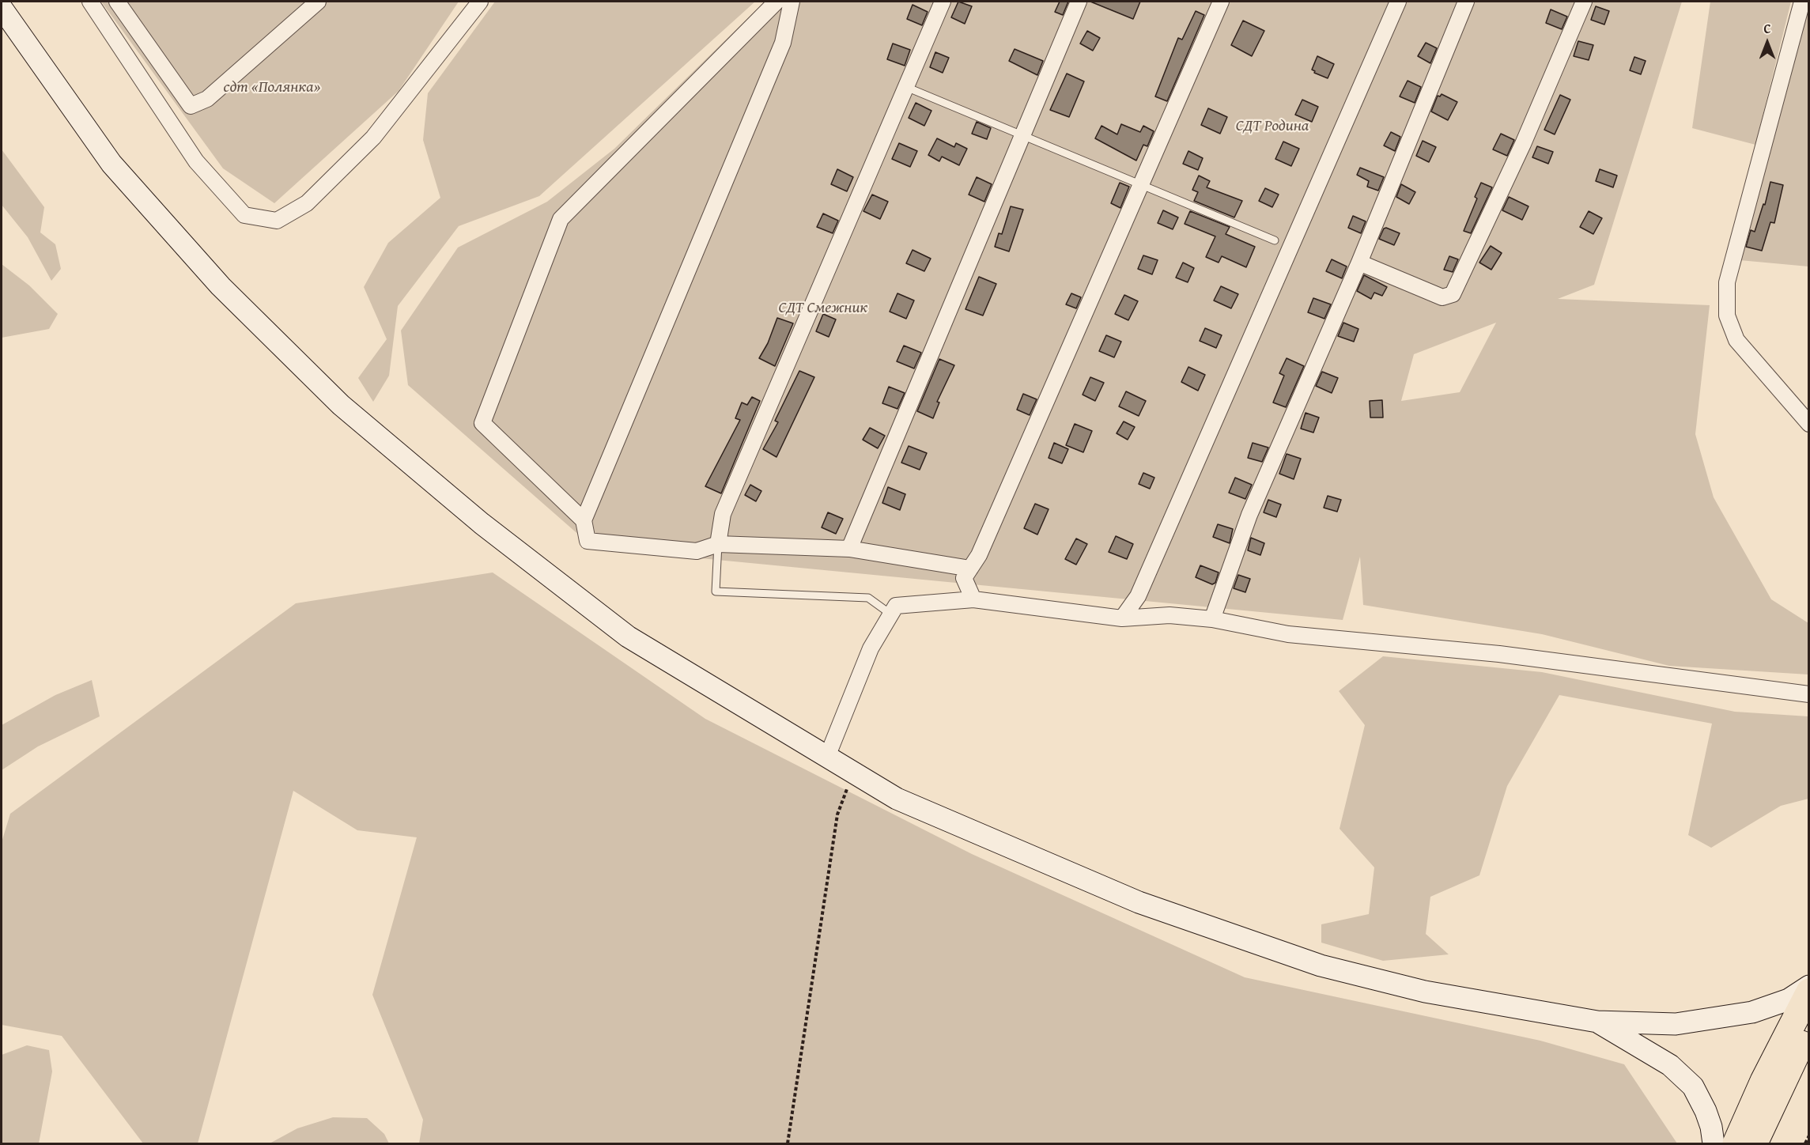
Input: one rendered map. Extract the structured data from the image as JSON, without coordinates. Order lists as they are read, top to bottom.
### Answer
{
  "parks": ["сдт «Полянка»", "СДТ Родина", "СДТ Смежник"],
  "north": "top"
}
